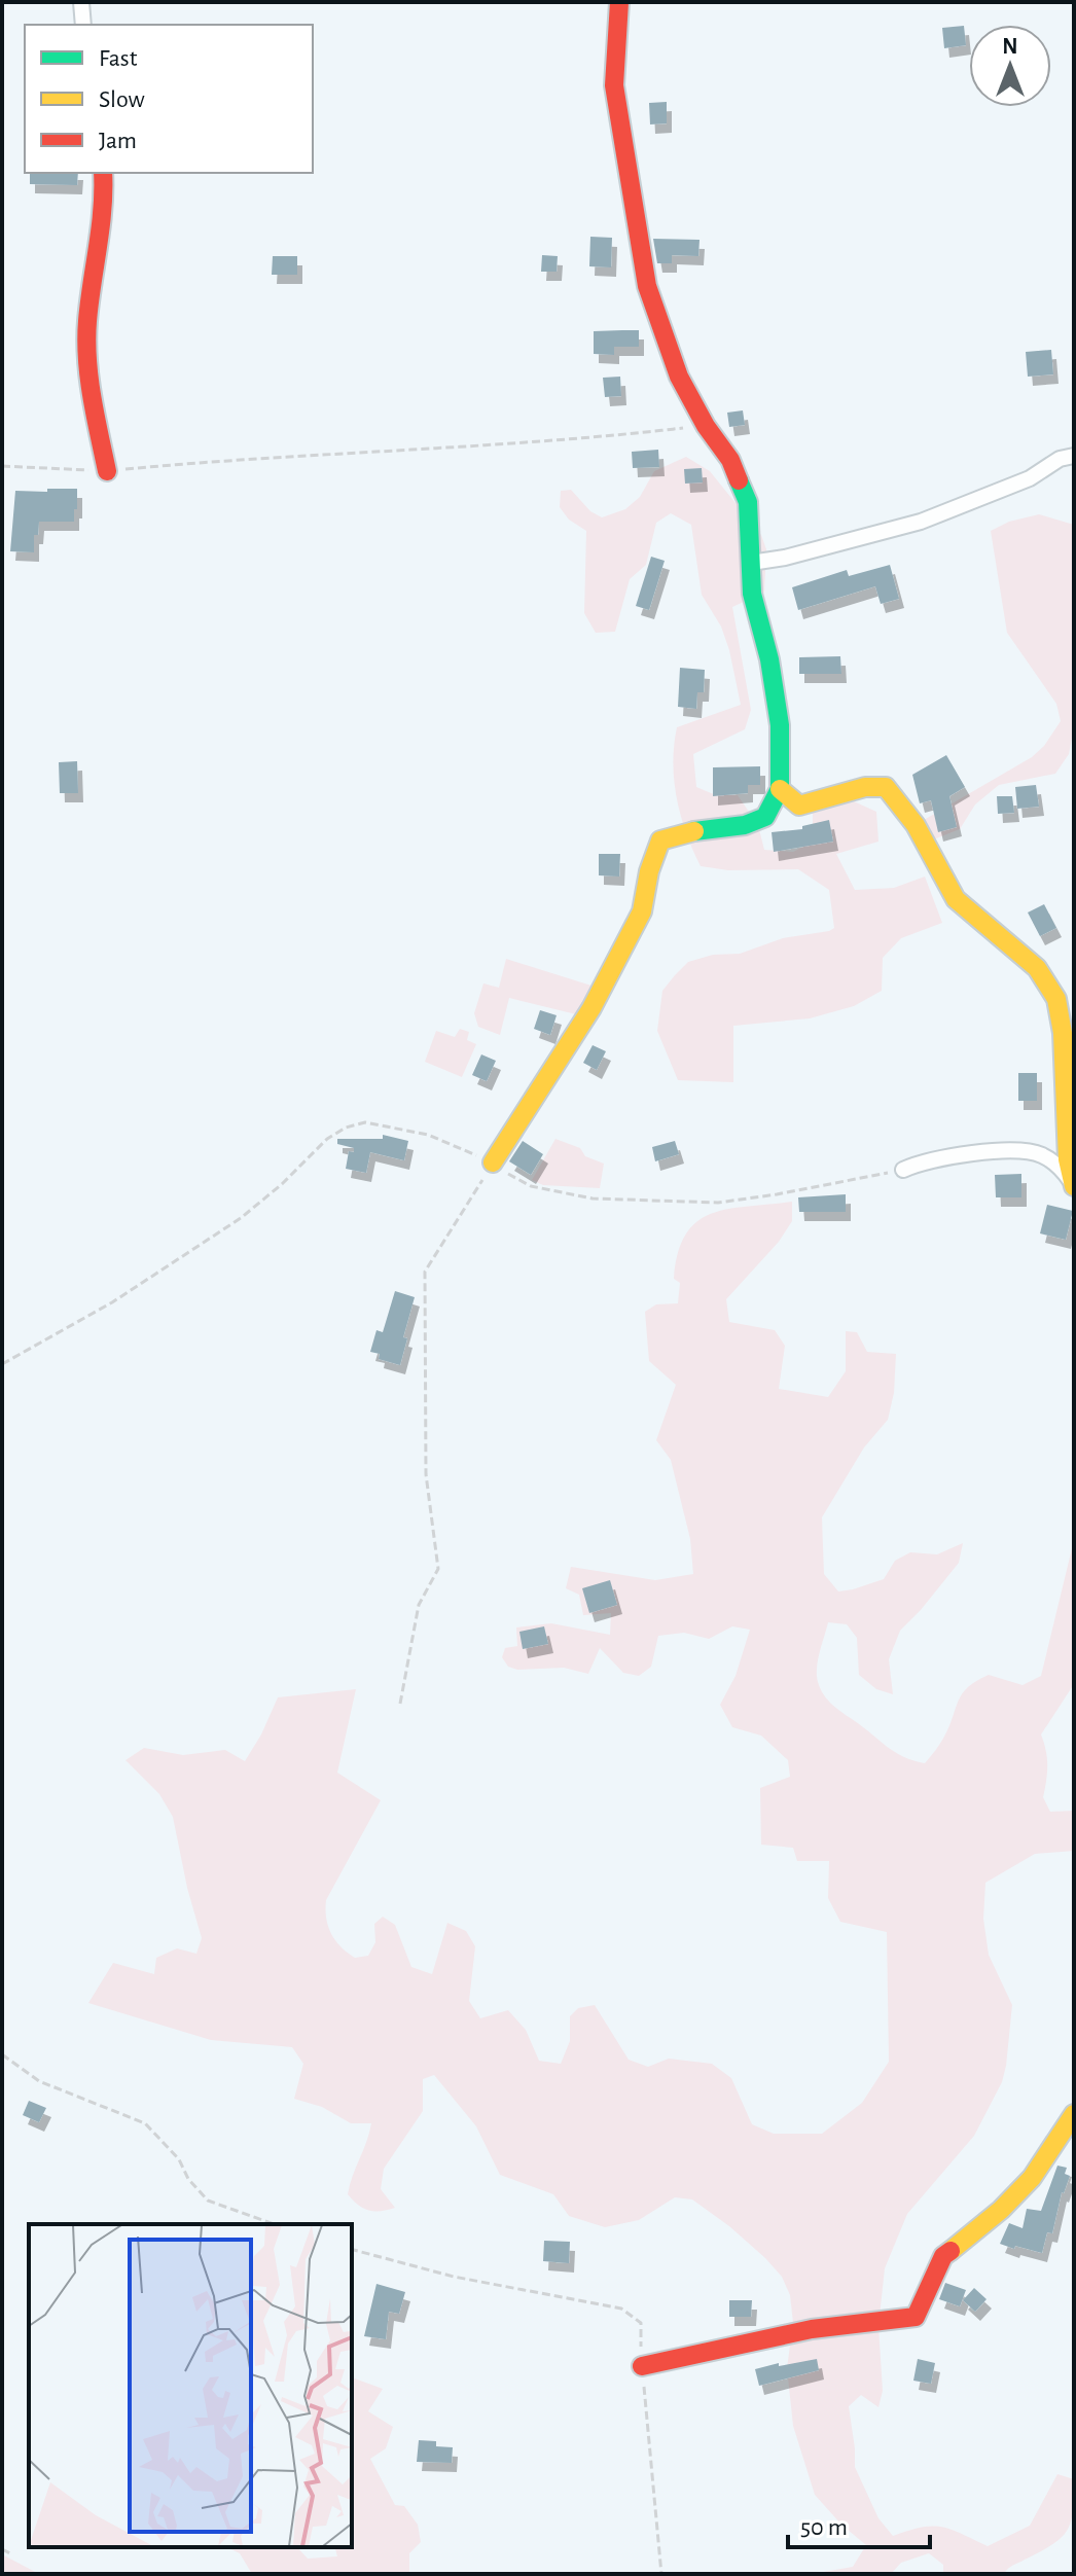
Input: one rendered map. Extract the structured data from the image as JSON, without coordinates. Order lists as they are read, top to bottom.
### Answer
{
  "legend": ["Fast", "Slow", "Jam"],
  "scale_bar": "50 m",
  "north": "top"
}
